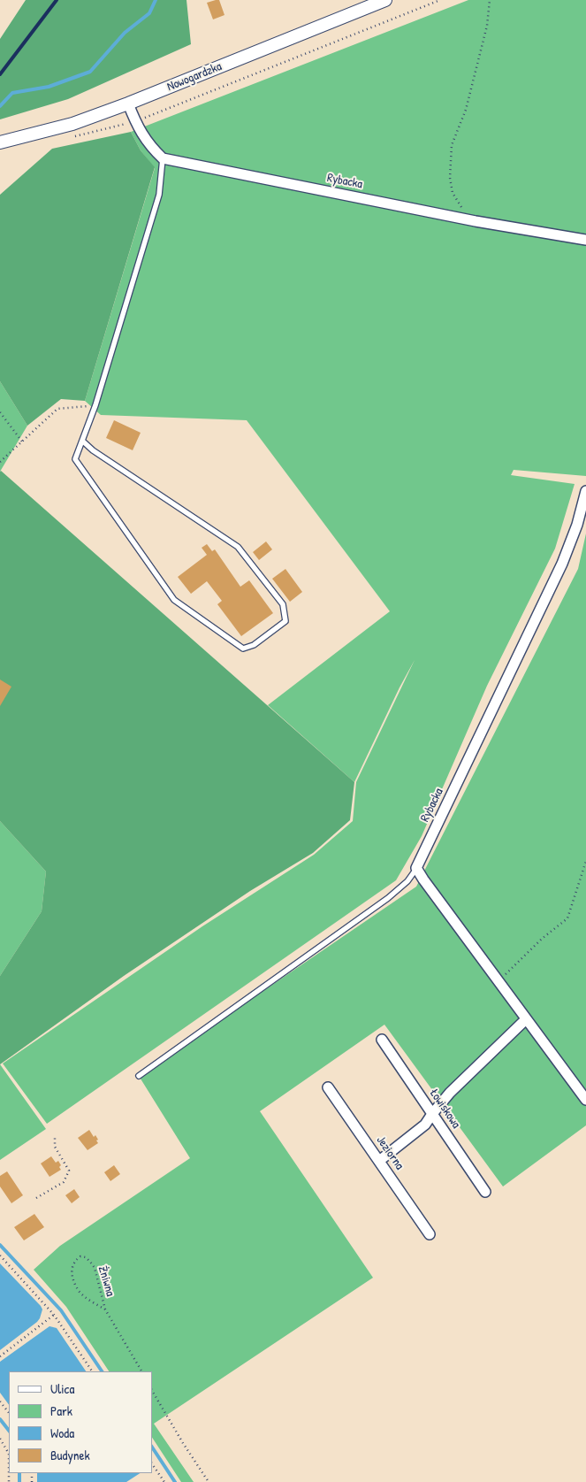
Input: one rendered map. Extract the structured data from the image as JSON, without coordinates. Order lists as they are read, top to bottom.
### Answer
{
  "streets": {
    "street": [
      "Nowogardzka",
      "Rybacka",
      "Łowiskowa",
      "Jeziorna"
    ],
    "path": ["Żniwna"]
  },
  "legend": [
    "Ulica",
    "Park",
    "Woda",
    "Budynek"
  ]
}
